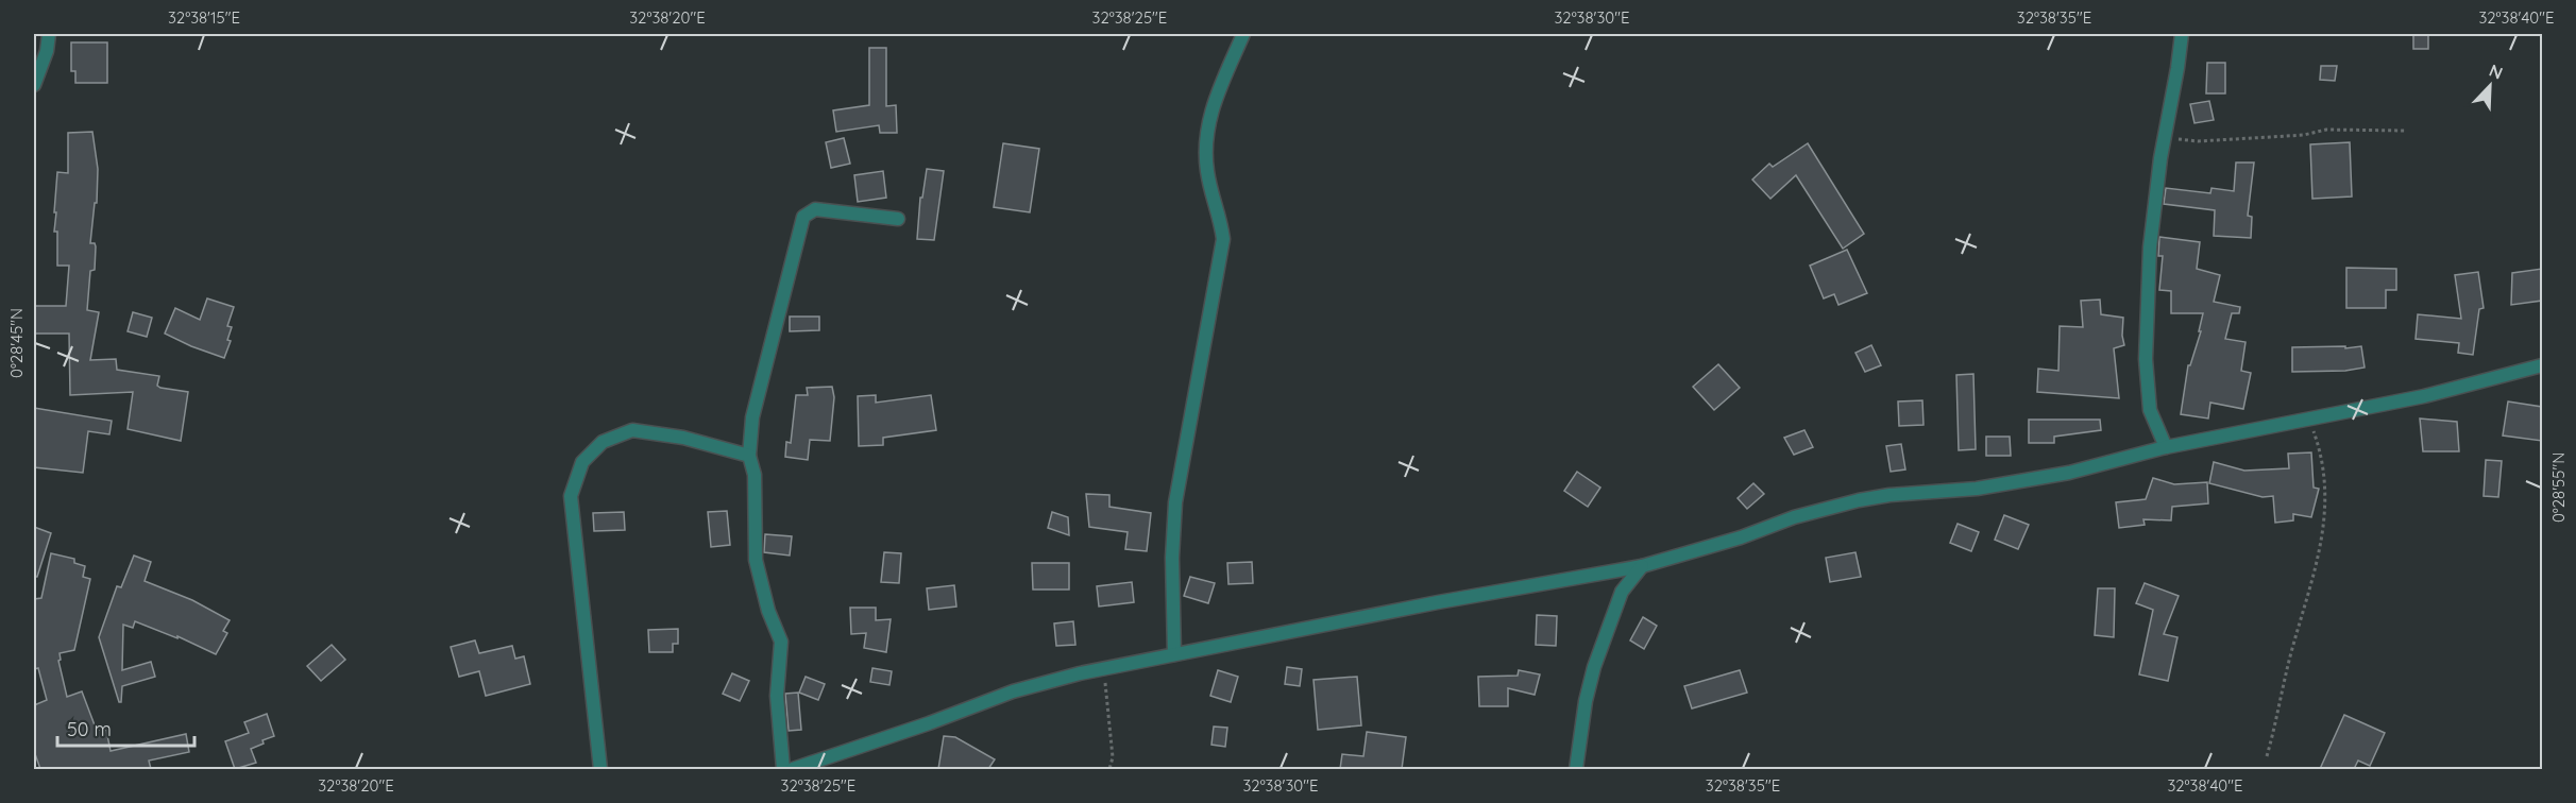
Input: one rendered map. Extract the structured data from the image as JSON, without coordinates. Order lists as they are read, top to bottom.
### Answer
{
  "scale_bar": "50 m",
  "north": "top right",
  "coordinates": [
    "32°38'15\"E",
    "32°38'20\"E",
    "32°38'25\"E",
    "32°38'30\"E",
    "32°38'35\"E",
    "32°38'40\"E",
    "0°28'45\"N",
    "0°28'55\"N"
  ]
}
